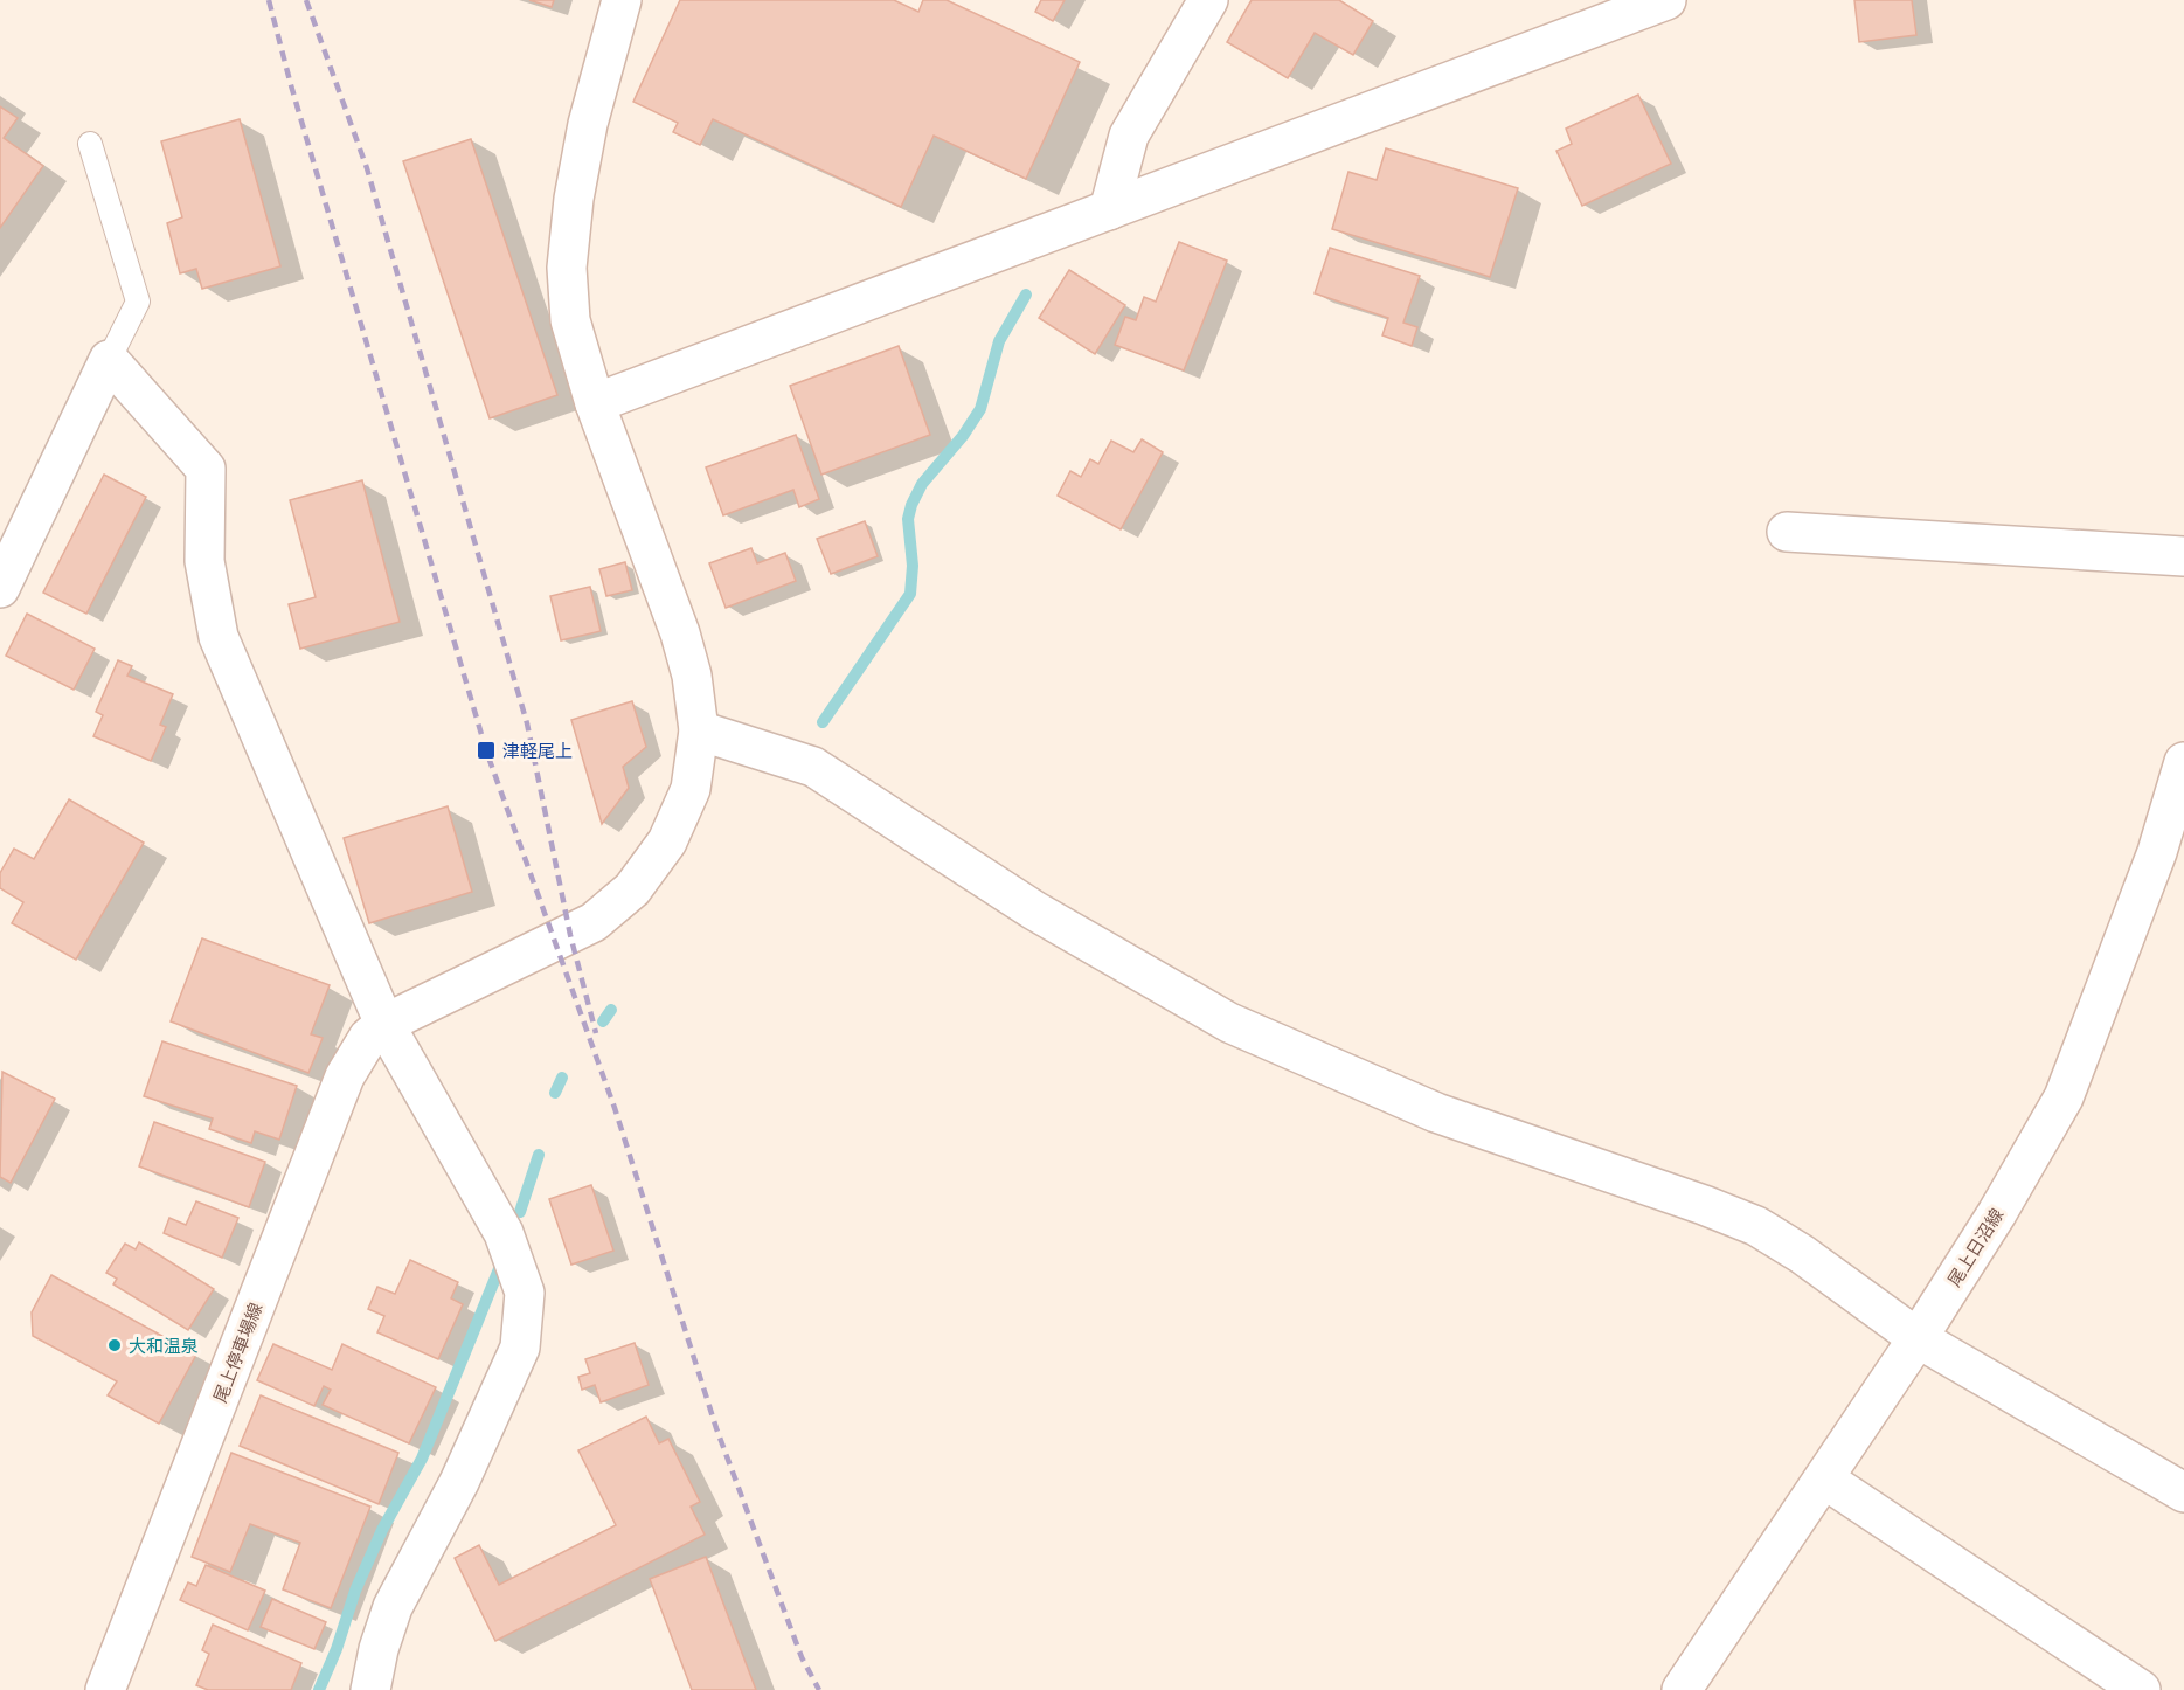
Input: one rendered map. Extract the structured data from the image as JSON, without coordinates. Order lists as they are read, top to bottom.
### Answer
{
  "streets": {
    "street": ["尾上日沼線", "尾上停車場線"]
  },
  "places": {
    "transit": ["津軽尾上"],
    "other": ["大和温泉"]
  }
}
